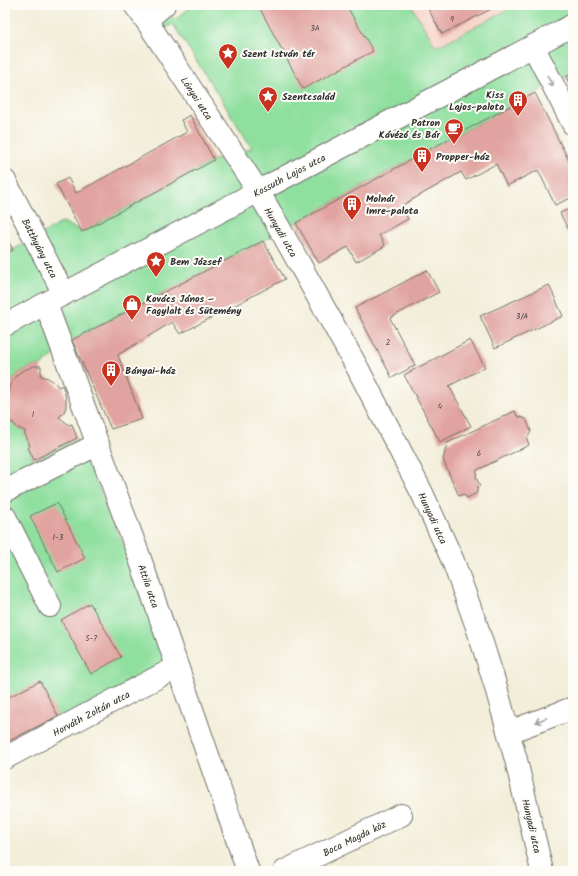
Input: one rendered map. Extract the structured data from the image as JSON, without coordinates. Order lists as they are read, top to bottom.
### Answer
{
  "streets": {
    "street": [
      "Lónyai utca",
      "Kossuth Lajos utca",
      "Hunyadi utca",
      "Batthyány utca",
      "Attila utca",
      "Horváth Zoltán utca",
      "Boca Magda köz"
    ]
  },
  "crossings": [
    ["Lónyai utca", "Kossuth Lajos utca"],
    ["Lónyai utca", "Hunyadi utca"],
    ["Kossuth Lajos utca", "Hunyadi utca"],
    ["Kossuth Lajos utca", "Batthyány utca"],
    ["Kossuth Lajos utca", "Attila utca"],
    ["Batthyány utca", "Attila utca"],
    ["Attila utca", "Horváth Zoltán utca"]
  ],
  "places": {
    "place": ["Szent István tér", "Szentcsalád", "Bem József"],
    "building": [
      "Kiss Lajos-palota",
      "Propper-ház",
      "Molnár Imre-palota",
      "Bányai-ház"
    ],
    "cafe": ["Patron Kávézó és Bár"],
    "shop": ["Kovács János – Fagylalt és Sütemény"]
  },
  "house_numbers": [
    "9",
    "3A",
    "3/A",
    "2",
    "4",
    "1",
    "6",
    "1-3",
    "5-7"
  ]
}
